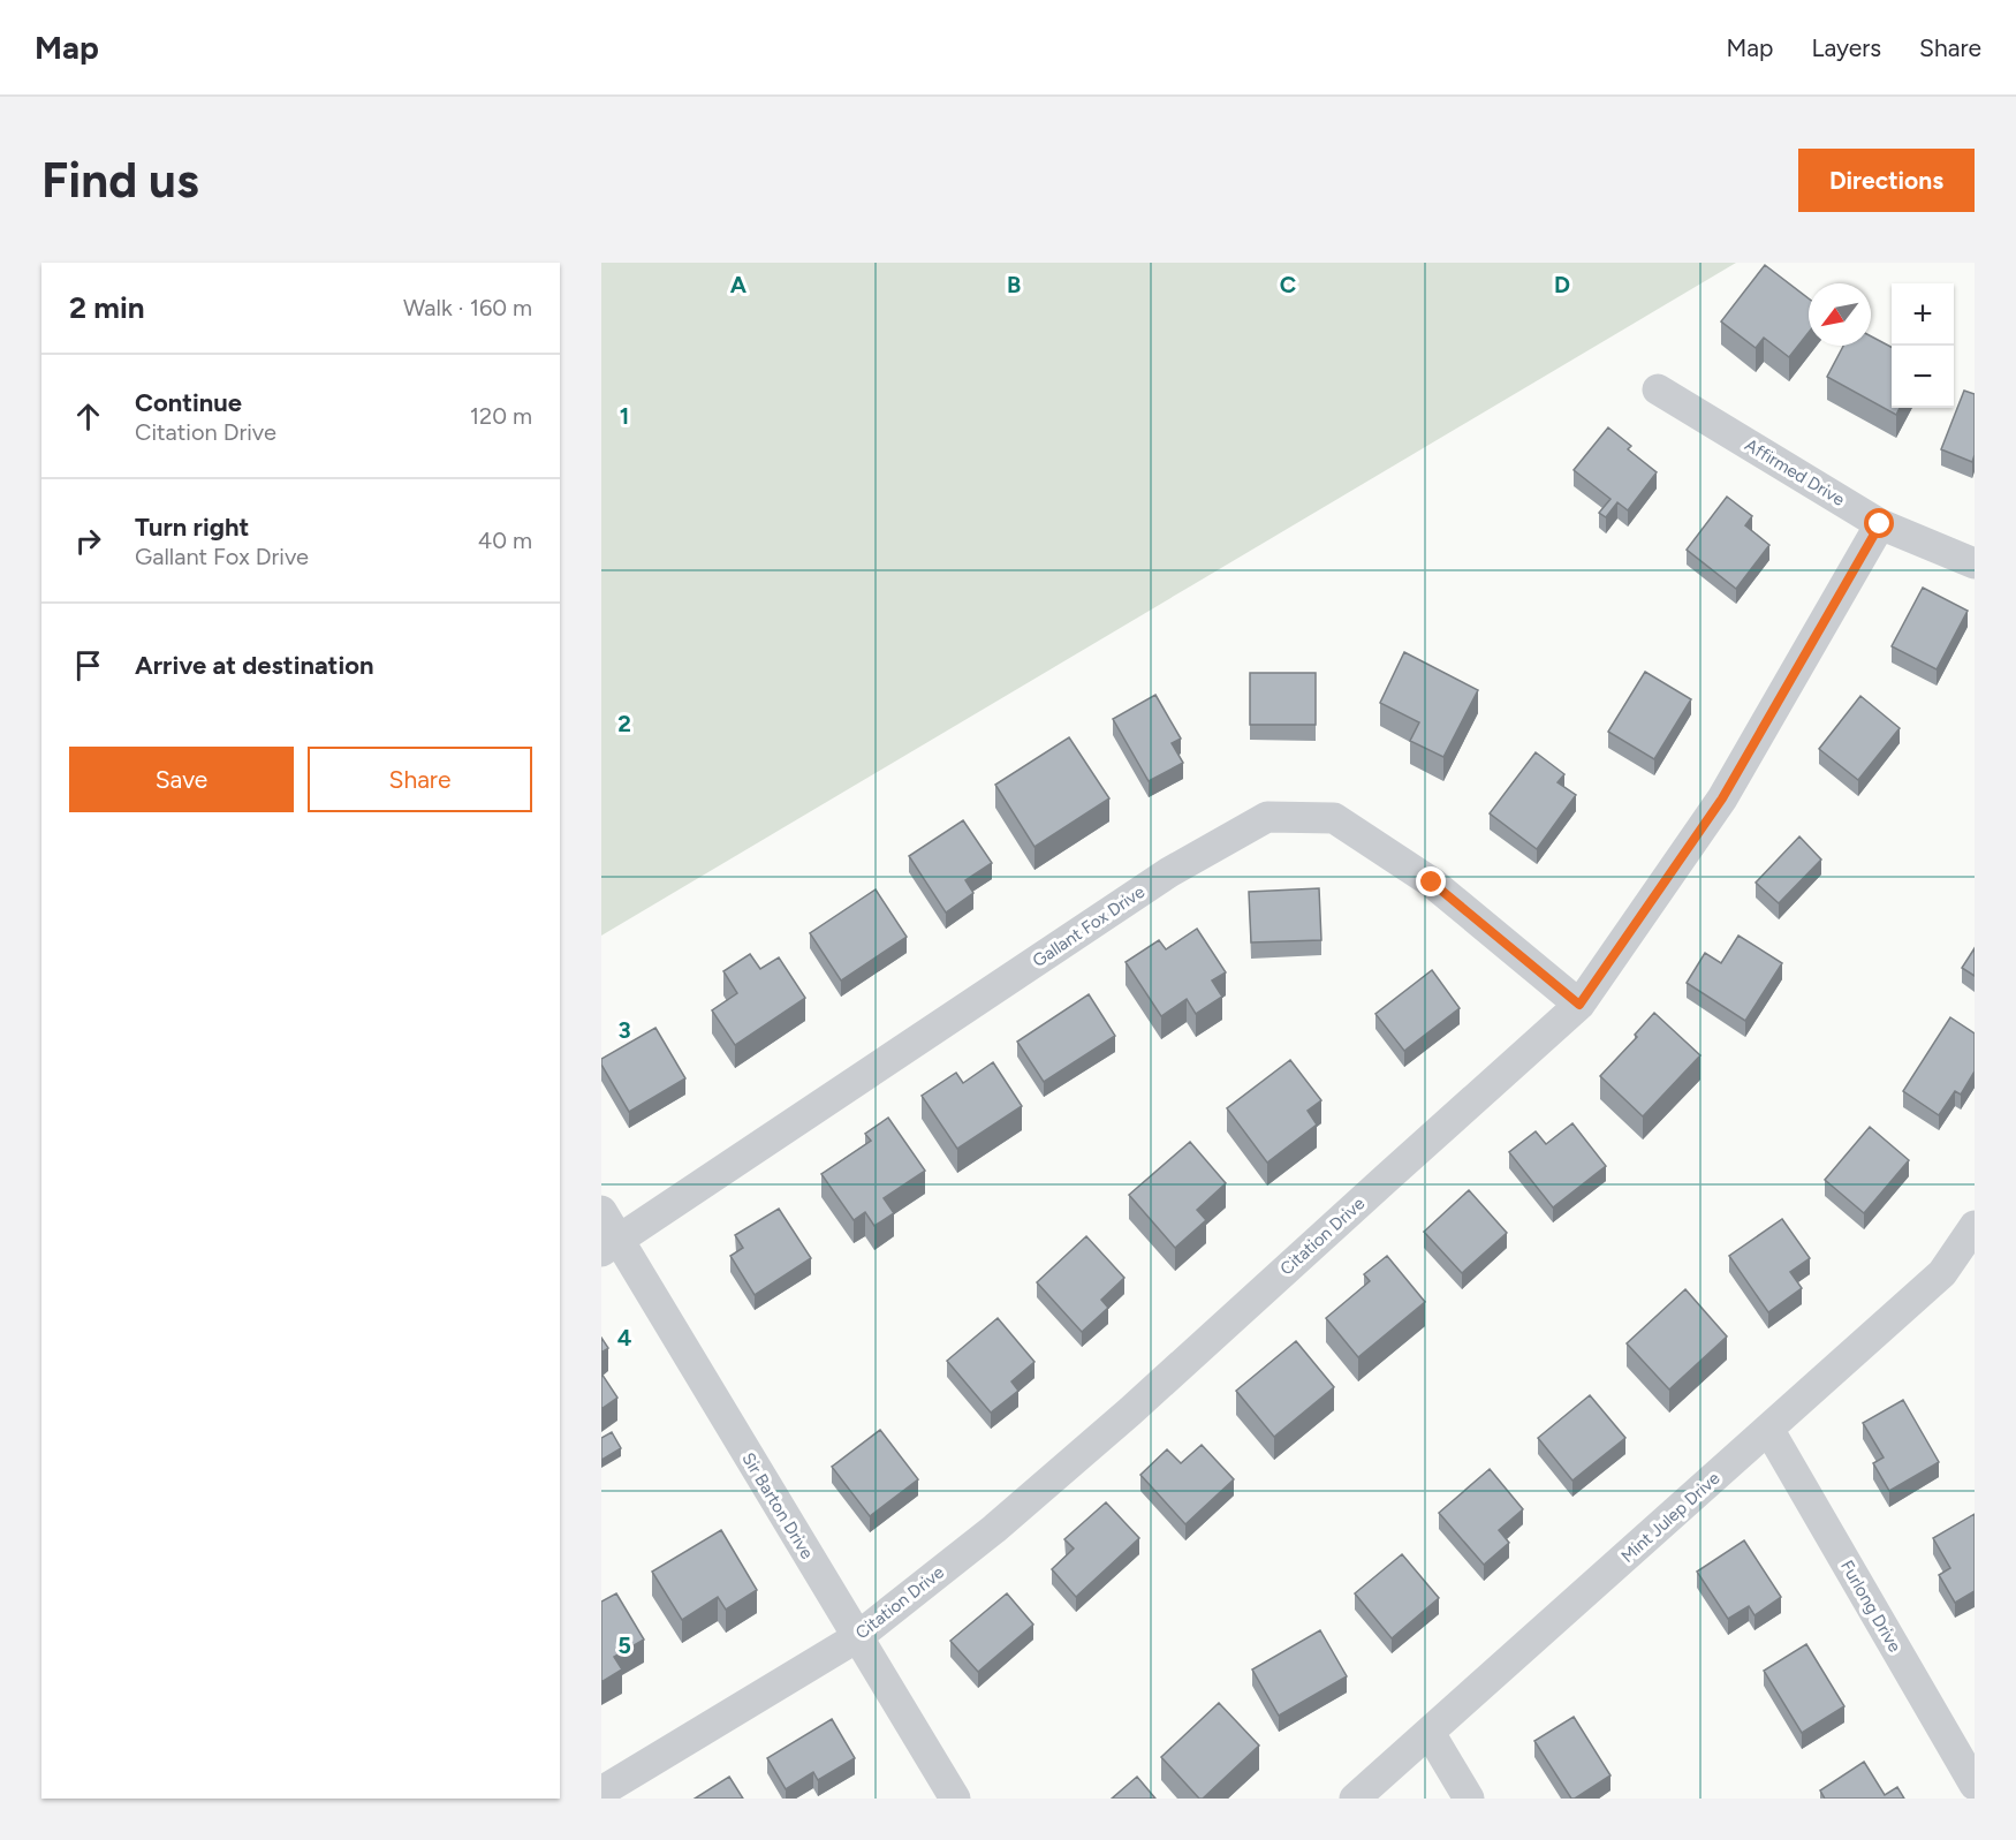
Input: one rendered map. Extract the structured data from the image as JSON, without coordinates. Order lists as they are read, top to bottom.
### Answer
{
  "streets": {
    "street": [
      "Affirmed Drive",
      "Gallant Fox Drive",
      "Citation Drive",
      "Sir Barton Drive",
      "Mint Julep Drive",
      "Furlong Drive"
    ]
  },
  "crossings": [
    ["Affirmed Drive", "Citation Drive"],
    ["Gallant Fox Drive", "Citation Drive"],
    ["Gallant Fox Drive", "Sir Barton Drive"],
    ["Citation Drive", "Sir Barton Drive"],
    ["Mint Julep Drive", "Furlong Drive"]
  ],
  "north": "bottom left",
  "page": {
    "header": "Map",
    "nav": ["Map", "Layers", "Share"],
    "buttons": [
      "Directions",
      ["Save", "Share"]
    ],
    "title": "Find us",
    "heading": ["2 min", "Walk · 160 m"],
    "map_buttons": ["+", "−"],
    "list": [
      ["Continue", "Citation Drive", "120 m"],
      ["Turn right", "Gallant Fox Drive", "40 m"],
      "Arrive at destination"
    ]
  },
  "grid": {
    "columns": [
      "A",
      "B",
      "C",
      "D"
    ],
    "rows": [
      "1",
      "2",
      "3",
      "4",
      "5"
    ]
  }
}
